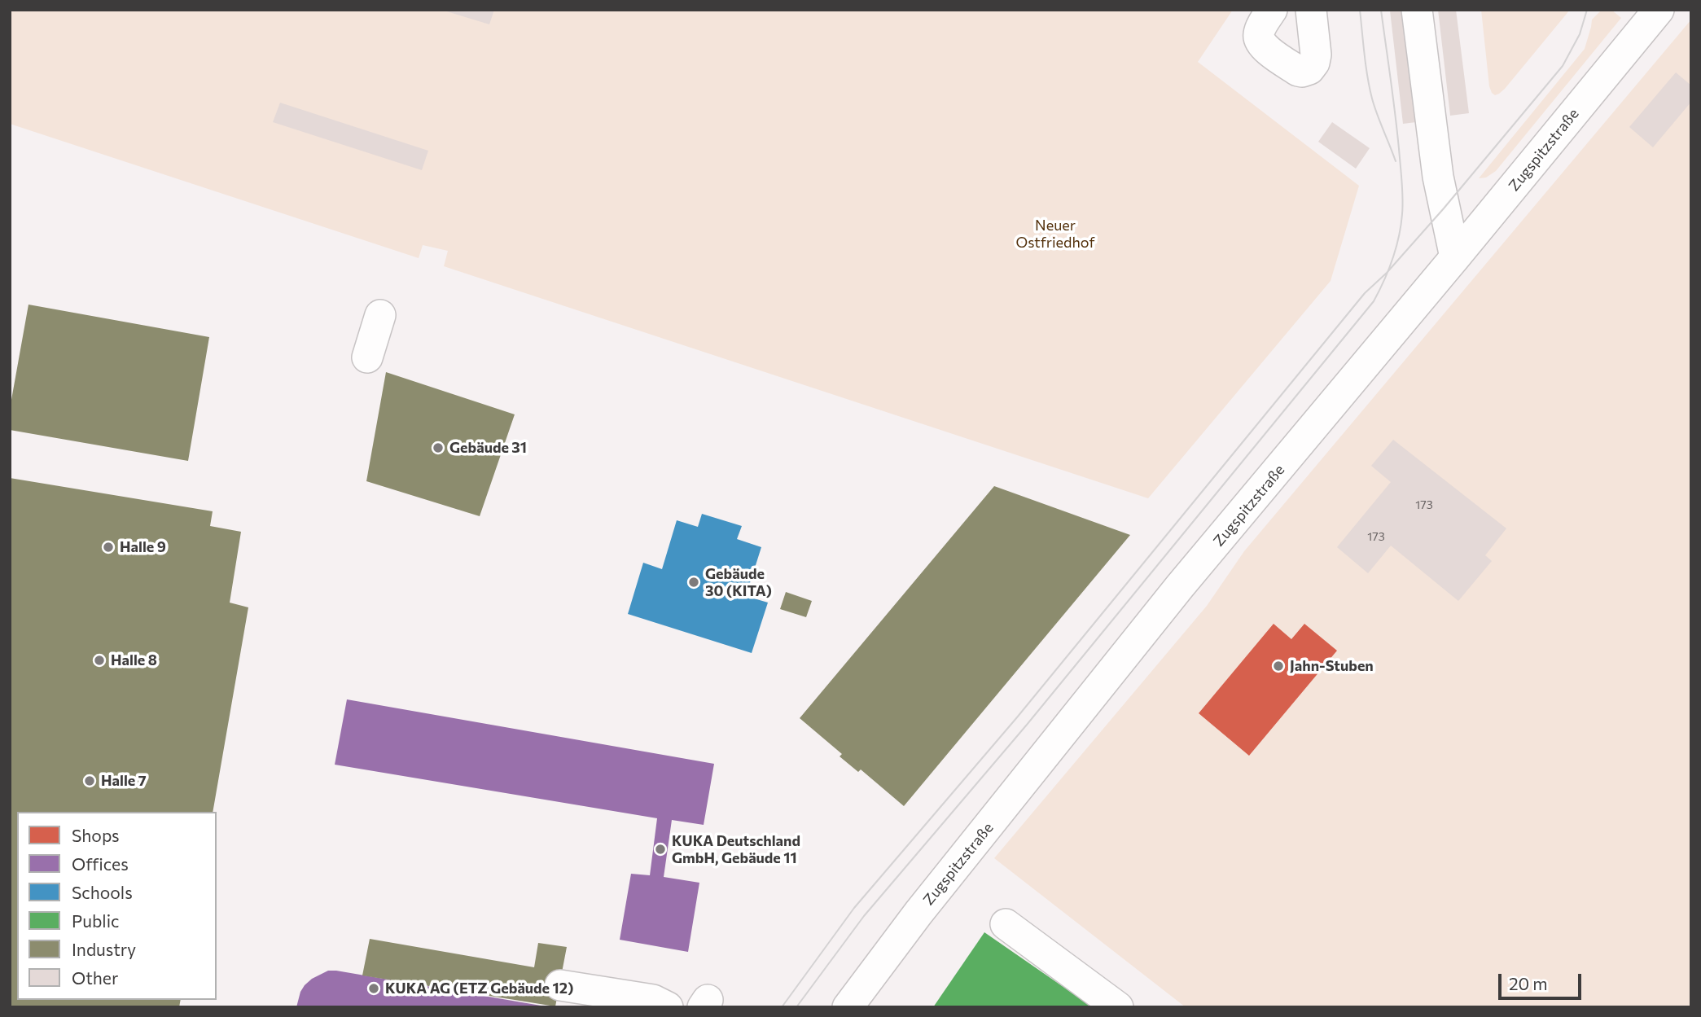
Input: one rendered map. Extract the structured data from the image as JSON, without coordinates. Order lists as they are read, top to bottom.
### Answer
{
  "streets": {
    "street": ["Zugspitzstraße"]
  },
  "parks": ["Neuer Ostfriedhof"],
  "places": [
    "Gebäude 31",
    "Halle 9",
    "Gebäude 30 (KITA)",
    "Halle 8",
    "Jahn-Stuben",
    "Halle 7",
    "KUKA Deutschland GmbH, Gebäude 11",
    "KUKA AG (ETZ Gebäude 12)"
  ],
  "house_numbers": ["173", "173"],
  "legend": [
    "Shops",
    "Offices",
    "Schools",
    "Public",
    "Industry",
    "Other"
  ],
  "scale_bar": "20 m"
}
